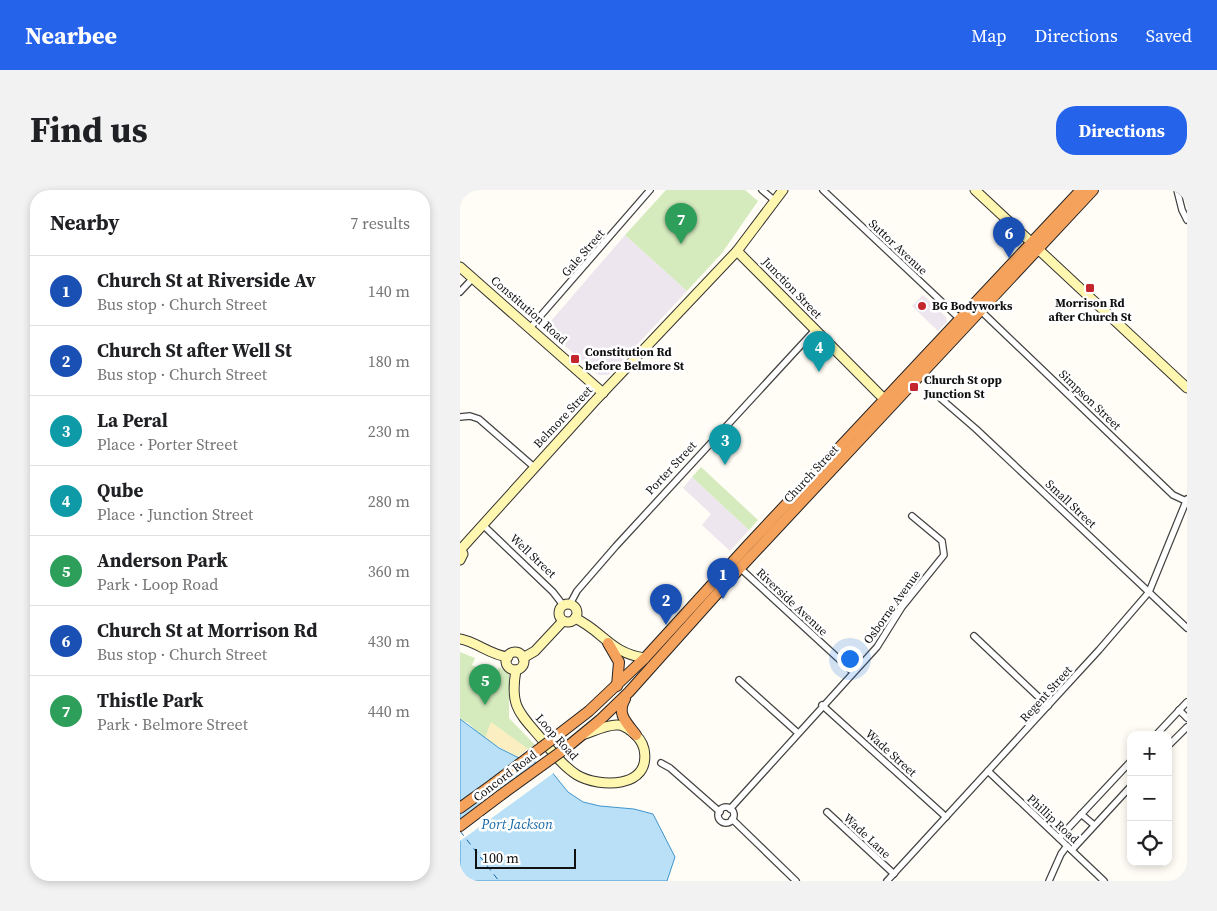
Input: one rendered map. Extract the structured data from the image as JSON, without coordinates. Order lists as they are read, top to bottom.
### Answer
{
  "streets": {
    "highway": ["Church Street", "Concord Road"],
    "main road": [
      "Junction Street",
      "Constitution Road",
      "Belmore Street",
      "Loop Road"
    ],
    "street": [
      "Suttor Avenue",
      "Gale Street",
      "Simpson Street",
      "Porter Street",
      "Small Street",
      "Well Street",
      "Riverside Avenue",
      "Osborne Avenue",
      "Regent Street",
      "Wade Street",
      "Phillip Road",
      "Wade Lane"
    ]
  },
  "crossings": [
    ["Suttor Avenue", "Church Street"],
    ["Gale Street", "Constitution Road"],
    ["Junction Street", "Belmore Street"],
    ["Junction Street", "Porter Street"],
    ["Junction Street", "Church Street"],
    ["Constitution Road", "Belmore Street"],
    ["Simpson Street", "Church Street"],
    ["Simpson Street", "Regent Street"],
    ["Belmore Street", "Well Street"],
    ["Porter Street", "Well Street"],
    ["Church Street", "Riverside Avenue"],
    ["Church Street", "Loop Road"],
    ["Church Street", "Concord Road"],
    ["Small Street", "Regent Street"],
    ["Riverside Avenue", "Osborne Avenue"],
    ["Osborne Avenue", "Wade Street"],
    ["Regent Street", "Wade Street"],
    ["Regent Street", "Phillip Road"],
    ["Regent Street", "Wade Lane"]
  ],
  "water": ["Port Jackson"],
  "places": {
    "transit": ["Morrison Rd after Church St", "Constitution Rd before Belmore St", "Church St opp Junction St"],
    "other": ["BG Bodyworks"]
  },
  "scale_bar": "100 m",
  "page": {
    "header": "Nearbee",
    "nav": ["Map", "Directions", "Saved"],
    "title": "Find us",
    "buttons": "Directions",
    "heading": ["Nearby", "7 results"],
    "pins": [
      "7",
      "6",
      "4",
      "3",
      "1",
      "2",
      "5"
    ],
    "list": [
      {
        "mark": "1",
        "name": "Church St at Riverside Av",
        "note": "Bus stop · Church Street",
        "value": "140 m"
      },
      {
        "mark": "2",
        "name": "Church St after Well St",
        "note": "Bus stop · Church Street",
        "value": "180 m"
      },
      {
        "mark": "3",
        "name": "La Peral",
        "note": "Place · Porter Street",
        "value": "230 m"
      },
      {
        "mark": "4",
        "name": "Qube",
        "note": "Place · Junction Street",
        "value": "280 m"
      },
      {
        "mark": "5",
        "name": "Anderson Park",
        "note": "Park · Loop Road",
        "value": "360 m"
      },
      {
        "mark": "6",
        "name": "Church St at Morrison Rd",
        "note": "Bus stop · Church Street",
        "value": "430 m"
      },
      {
        "mark": "7",
        "name": "Thistle Park",
        "note": "Park · Belmore Street",
        "value": "440 m"
      }
    ],
    "map_buttons": ["+", "−"],
    "scale": "100 m"
  }
}
